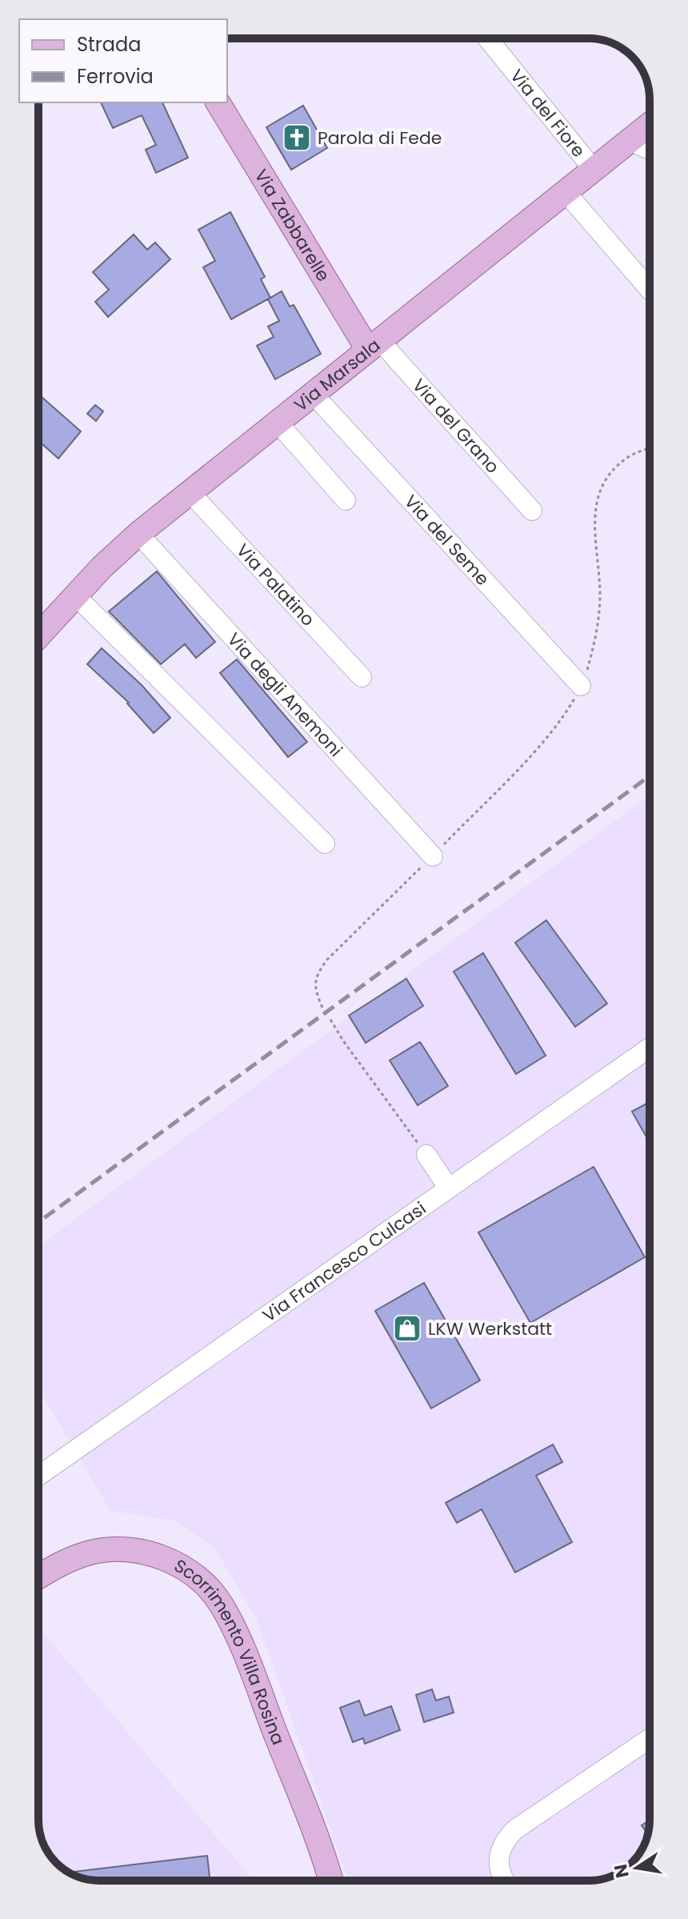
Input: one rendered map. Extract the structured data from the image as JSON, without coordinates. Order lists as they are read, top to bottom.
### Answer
{
  "streets": {
    "main road": ["Via Zabbarelle", "Via Marsala", "Scorrimento Villa Rosina"],
    "street": [
      "Via del Fiore",
      "Via del Grano",
      "Via del Seme",
      "Via Palatino",
      "Via degli Anemoni",
      "Via Francesco Culcasi"
    ]
  },
  "crossings": [
    ["Via del Fiore", "Via Marsala"],
    ["Via Zabbarelle", "Via Marsala"],
    ["Via Zabbarelle", "Via del Grano"],
    ["Via Marsala", "Via del Grano"],
    ["Via Marsala", "Via del Seme"],
    ["Via Marsala", "Via Palatino"],
    ["Via Marsala", "Via degli Anemoni"]
  ],
  "places": {
    "church": ["Parola di Fede"],
    "shop": ["LKW Werkstatt"]
  },
  "legend": ["Strada", "Ferrovia"],
  "north": "left"
}
